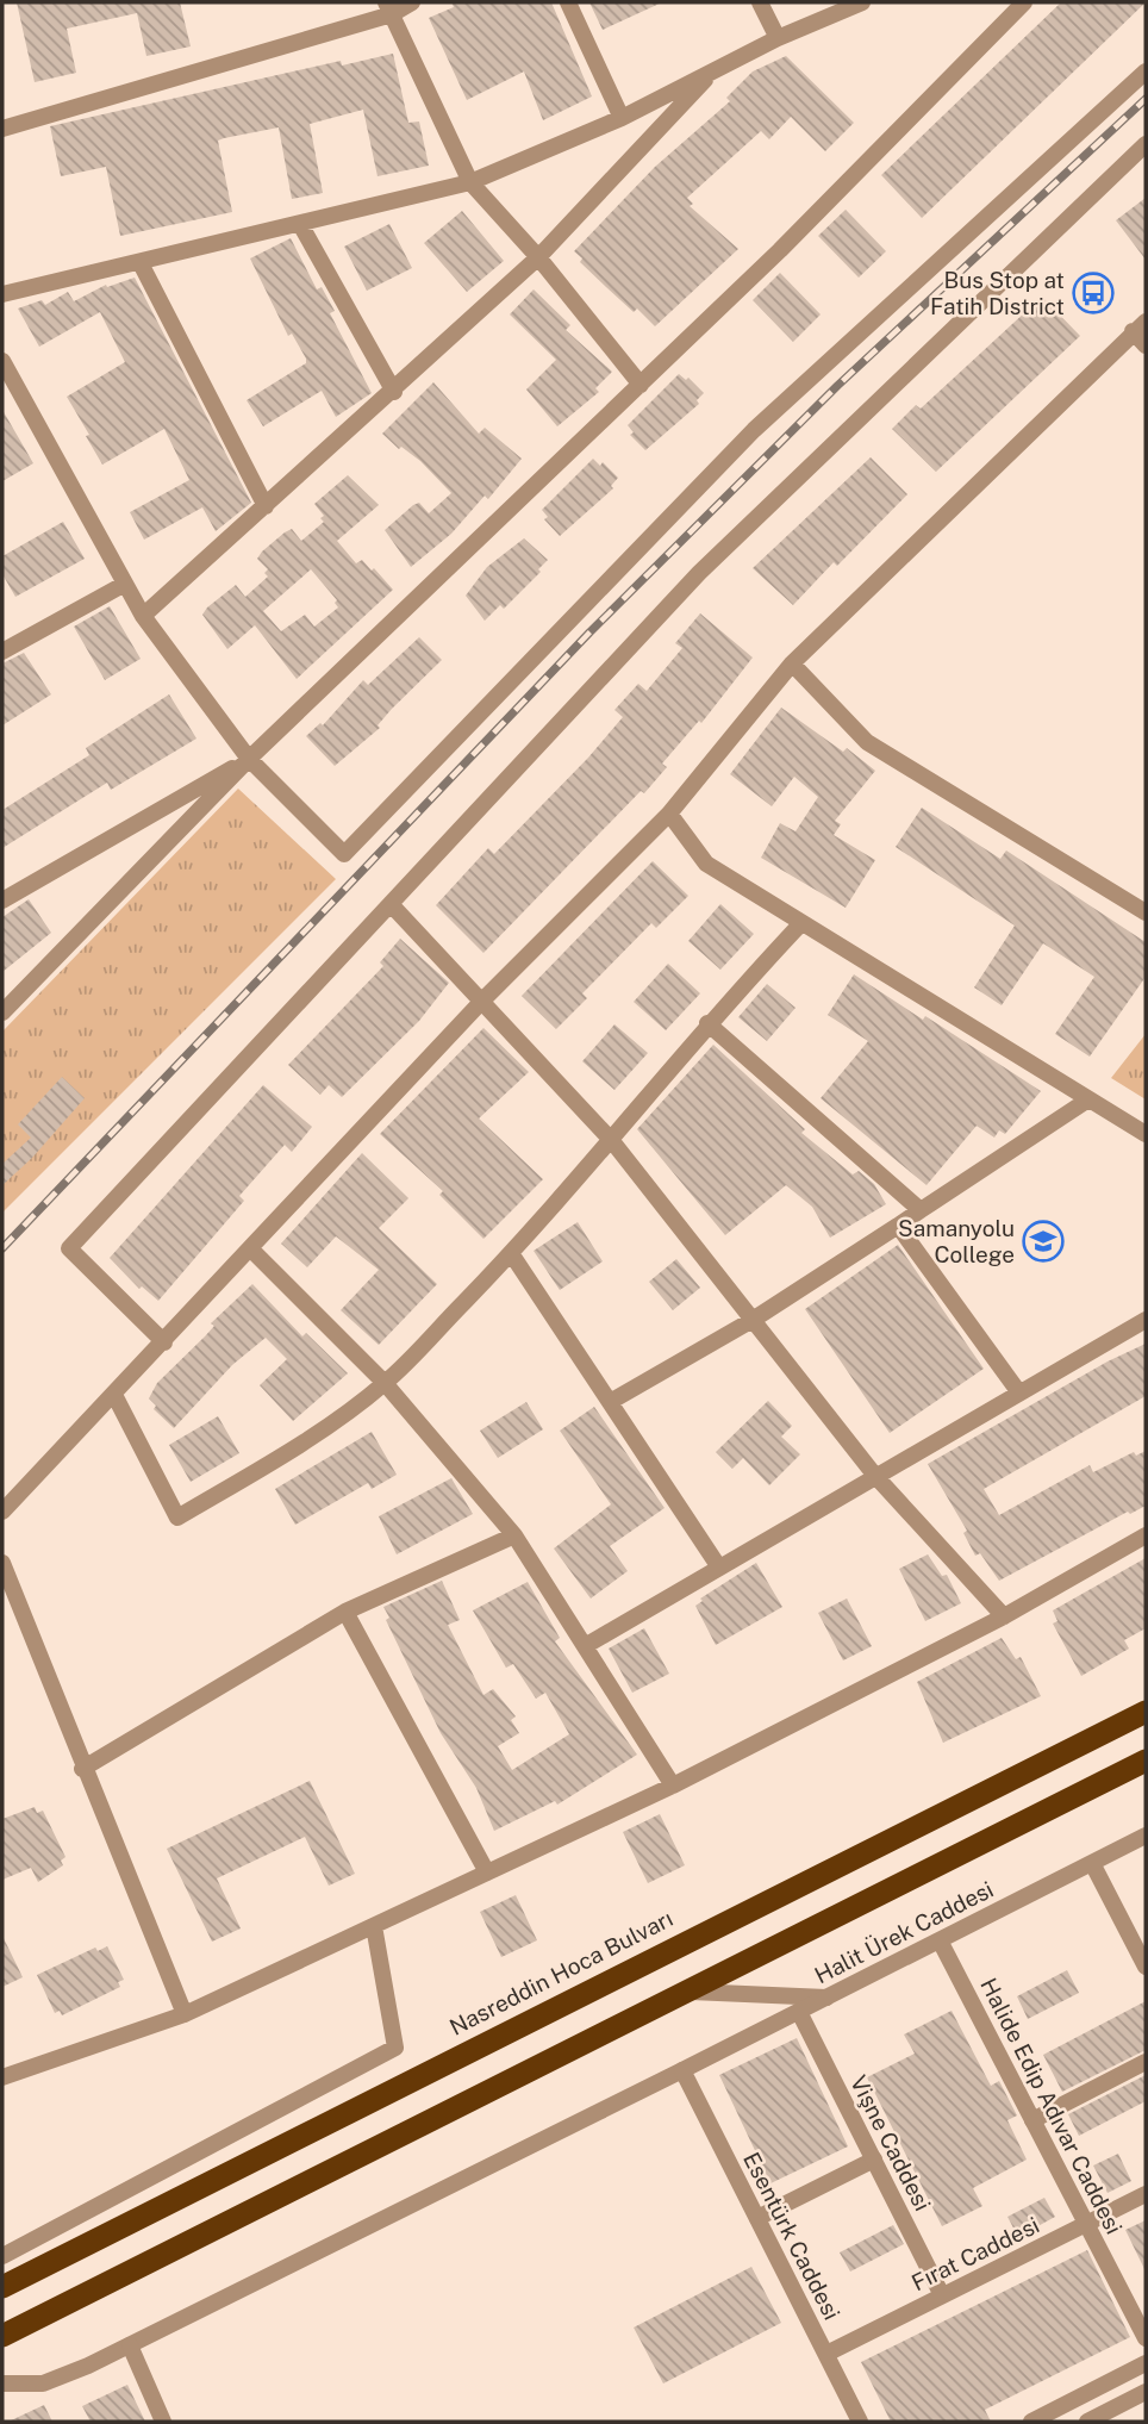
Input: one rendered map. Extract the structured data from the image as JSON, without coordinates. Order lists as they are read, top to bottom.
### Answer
{
  "streets": {
    "highway": ["Nasreddin Hoca Bulvarı"],
    "street": [
      "Halit Ürek Caddesi",
      "Halide Edip Adıvar Caddesi",
      "Vişne Caddesi",
      "Esentürk Caddesi",
      "Fırat Caddesi"
    ]
  },
  "crossings": [
    ["Halit Ürek Caddesi", "Halide Edip Adıvar Caddesi"],
    ["Halit Ürek Caddesi", "Vişne Caddesi"],
    ["Halit Ürek Caddesi", "Esentürk Caddesi"],
    ["Halide Edip Adıvar Caddesi", "Fırat Caddesi"],
    ["Vişne Caddesi", "Fırat Caddesi"],
    ["Esentürk Caddesi", "Fırat Caddesi"]
  ],
  "places": {
    "bus stop": ["Bus Stop at Fatih District"],
    "school or university": ["Samanyolu College"]
  }
}
